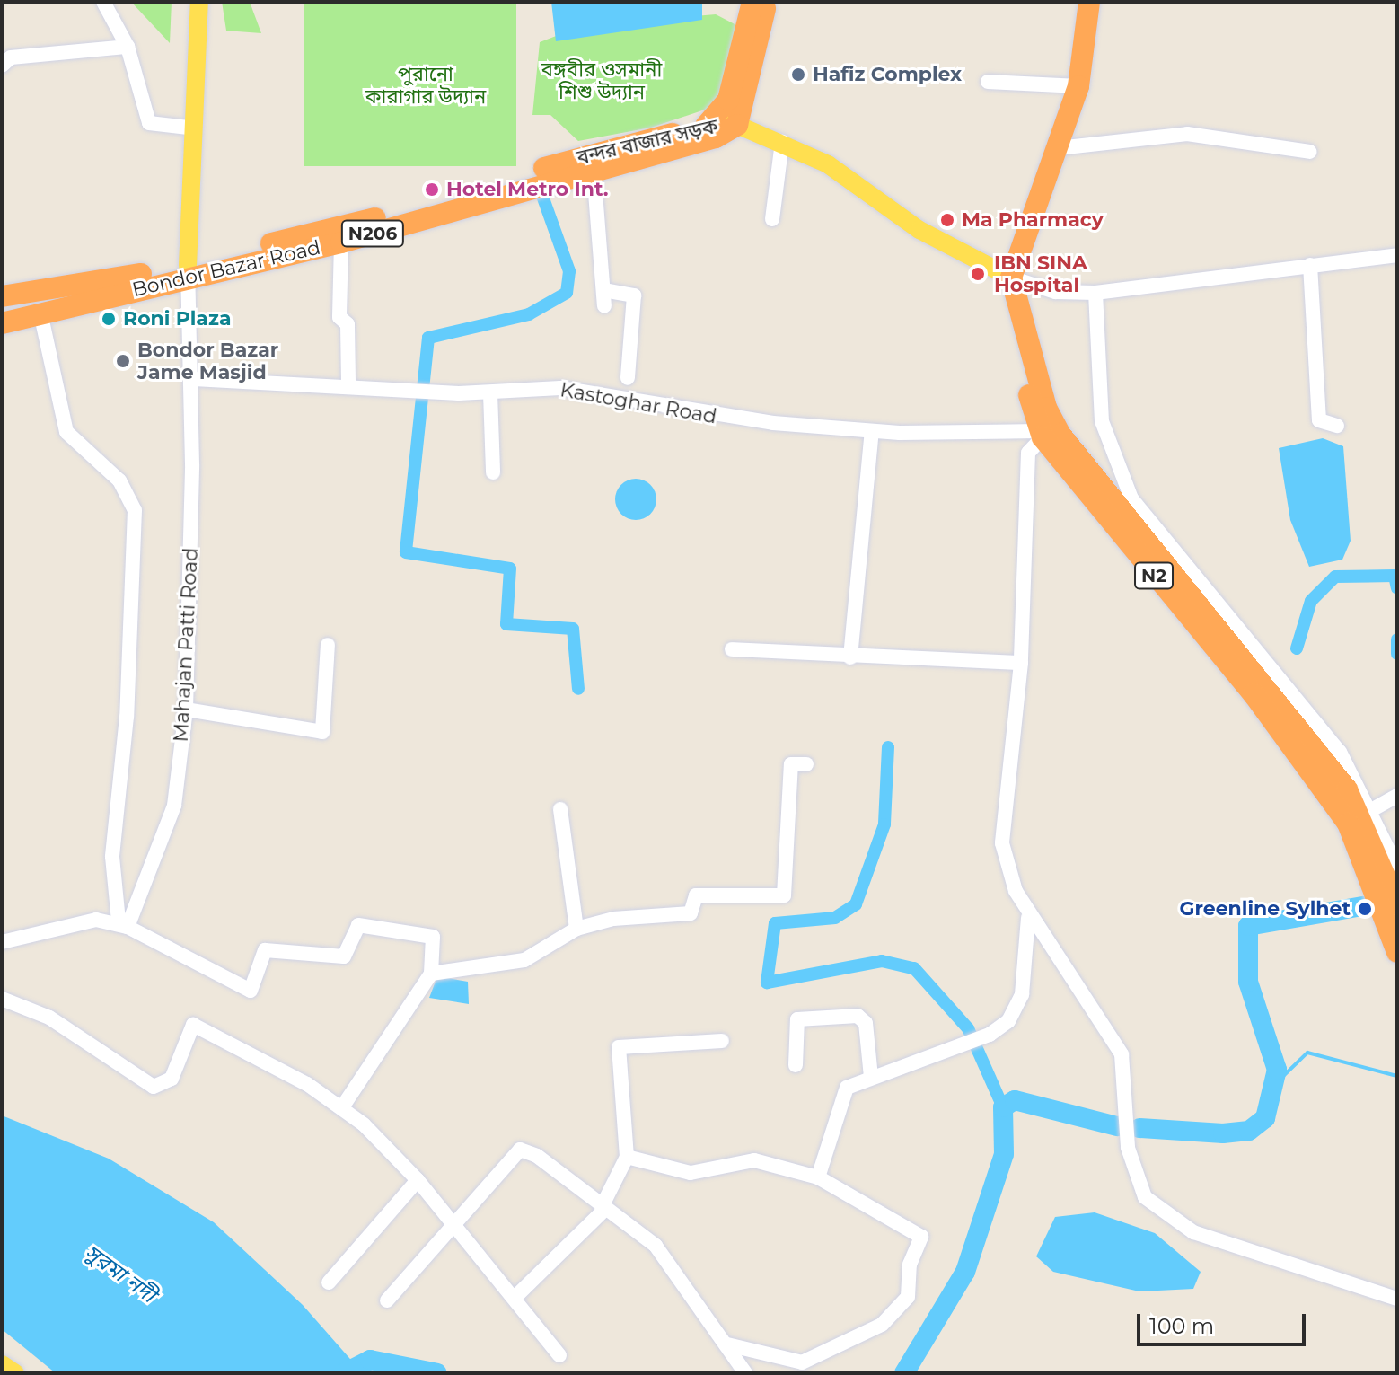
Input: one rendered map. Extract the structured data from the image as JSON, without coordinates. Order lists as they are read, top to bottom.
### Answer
{
  "streets": {
    "highway": [
      "বন্দর বাজার সড়ক",
      "N206",
      "Bondor Bazar Road",
      "N2"
    ],
    "street": ["Kastoghar Road", "Mahajan Patti Road"]
  },
  "crossings": [
    ["বন্দর বাজার সড়ক", "Bondor Bazar Road"],
    ["বন্দর বাজার সড়ক", "N2"],
    ["বন্দর বাজার সড়ক", "Mahajan Patti Road"],
    ["Bondor Bazar Road", "Mahajan Patti Road"],
    ["Kastoghar Road", "N2"],
    ["Kastoghar Road", "Mahajan Patti Road"]
  ],
  "water": ["সুরমা নদী"],
  "parks": ["বঙ্গবীর ওসমানী শিশু উদ্যান", "পুরানো কারাগার উদ্যান"],
  "places": [
    "Hafiz Complex",
    "Hotel Metro Int.",
    "Ma Pharmacy",
    "IBN SINA Hospital",
    "Roni Plaza",
    "Bondor Bazar Jame Masjid",
    "Greenline Sylhet"
  ],
  "scale_bar": "100 m"
}
